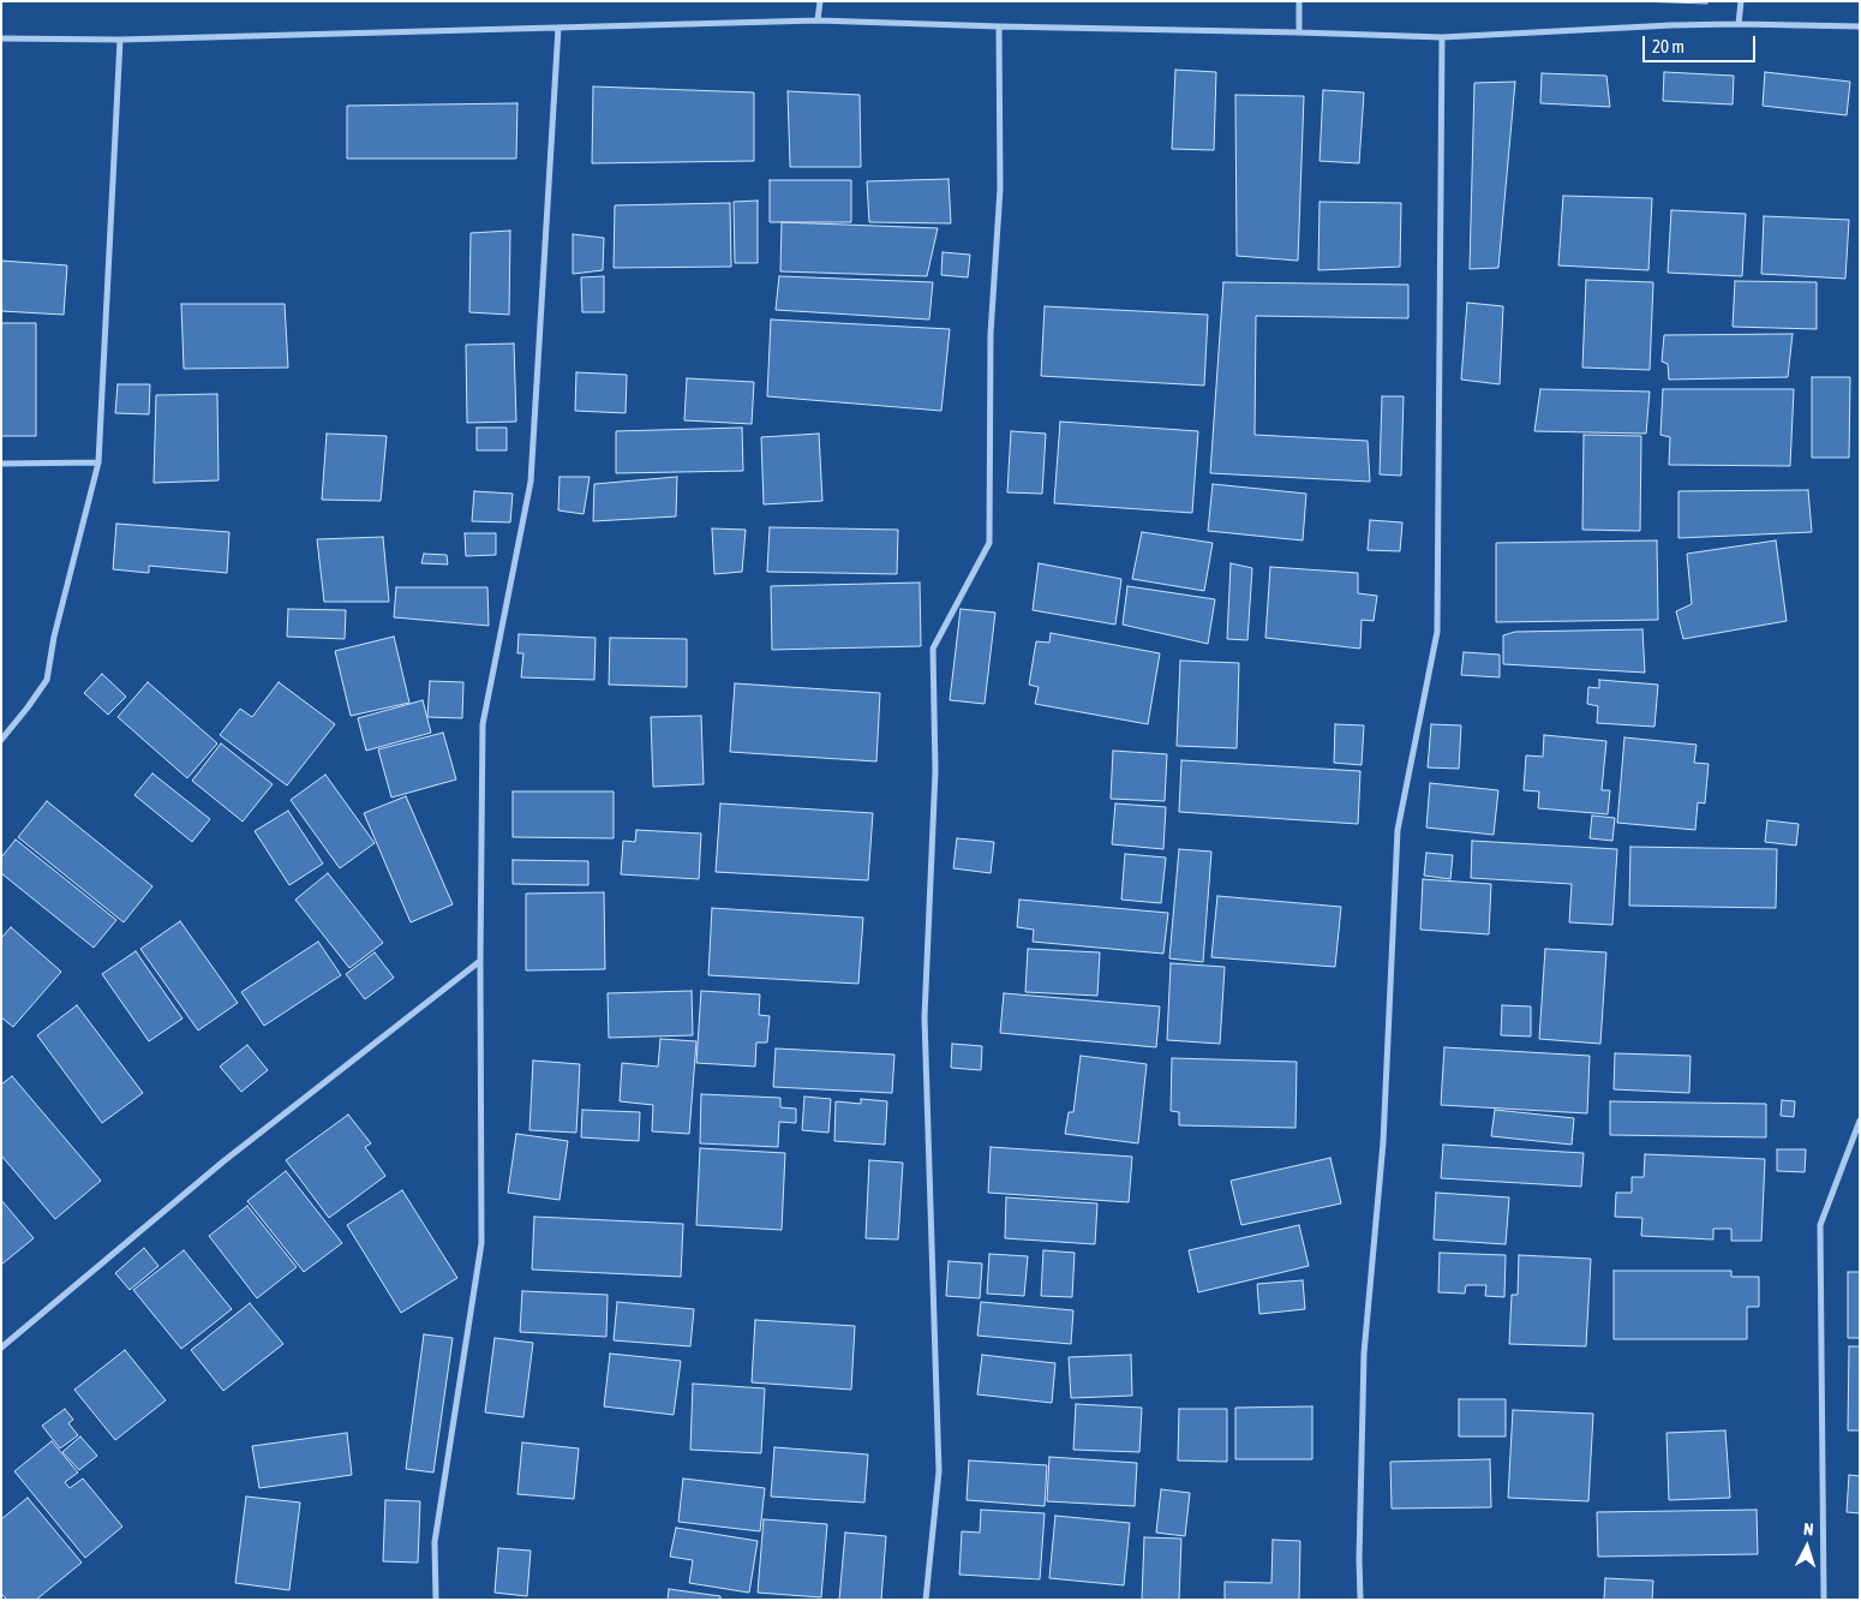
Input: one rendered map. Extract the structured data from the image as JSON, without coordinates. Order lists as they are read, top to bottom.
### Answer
{
  "scale_bar": "20 m",
  "north": "top"
}
